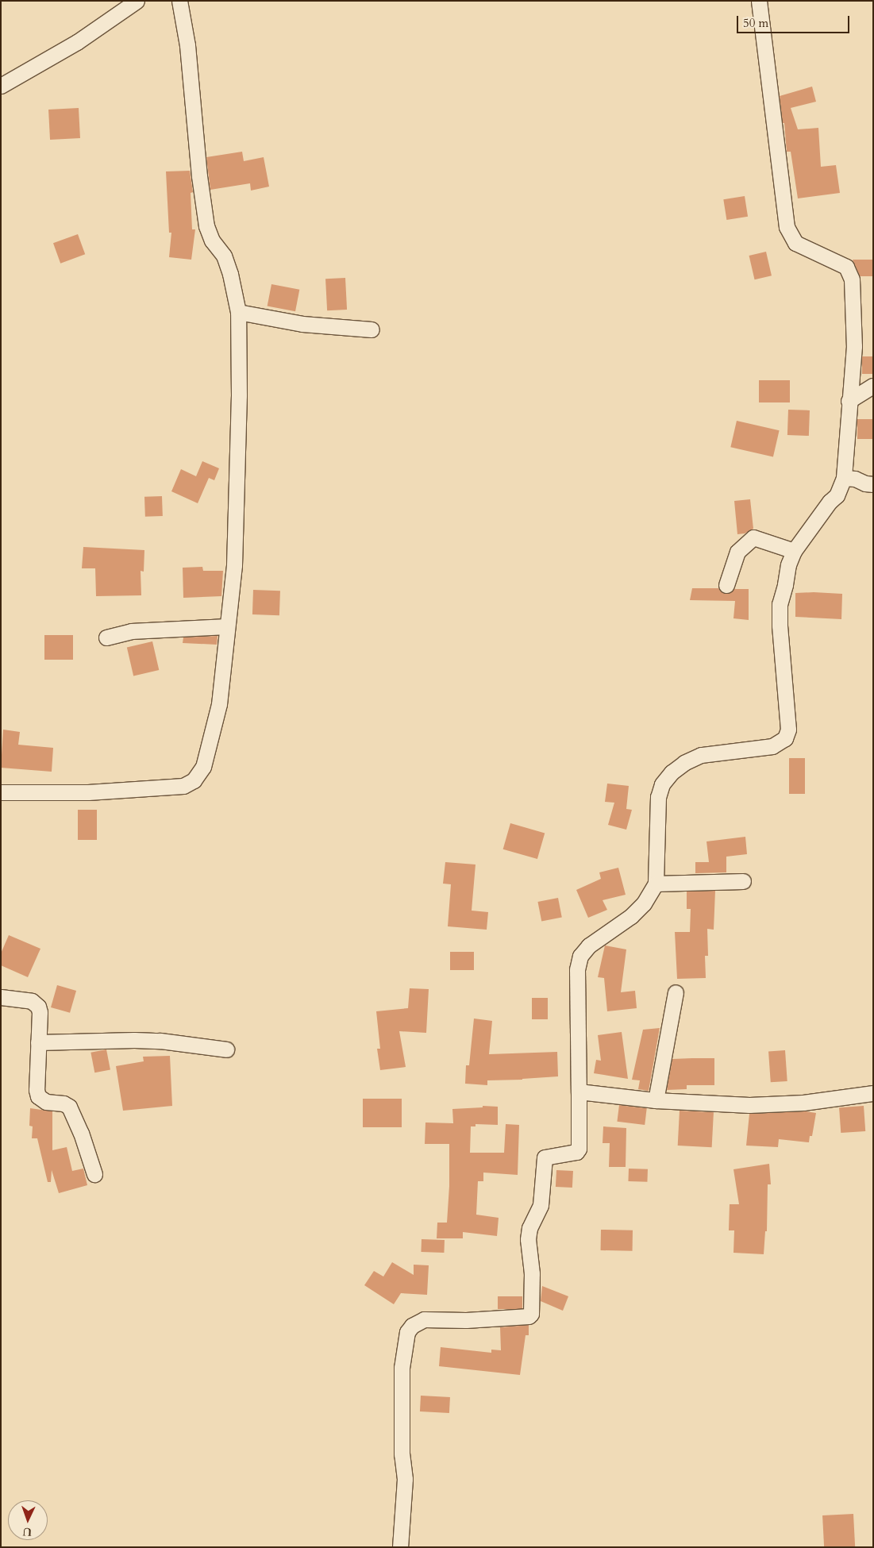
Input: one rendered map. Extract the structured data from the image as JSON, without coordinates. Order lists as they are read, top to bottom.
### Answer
{
  "scale_bar": "50 m",
  "north": "bottom"
}
